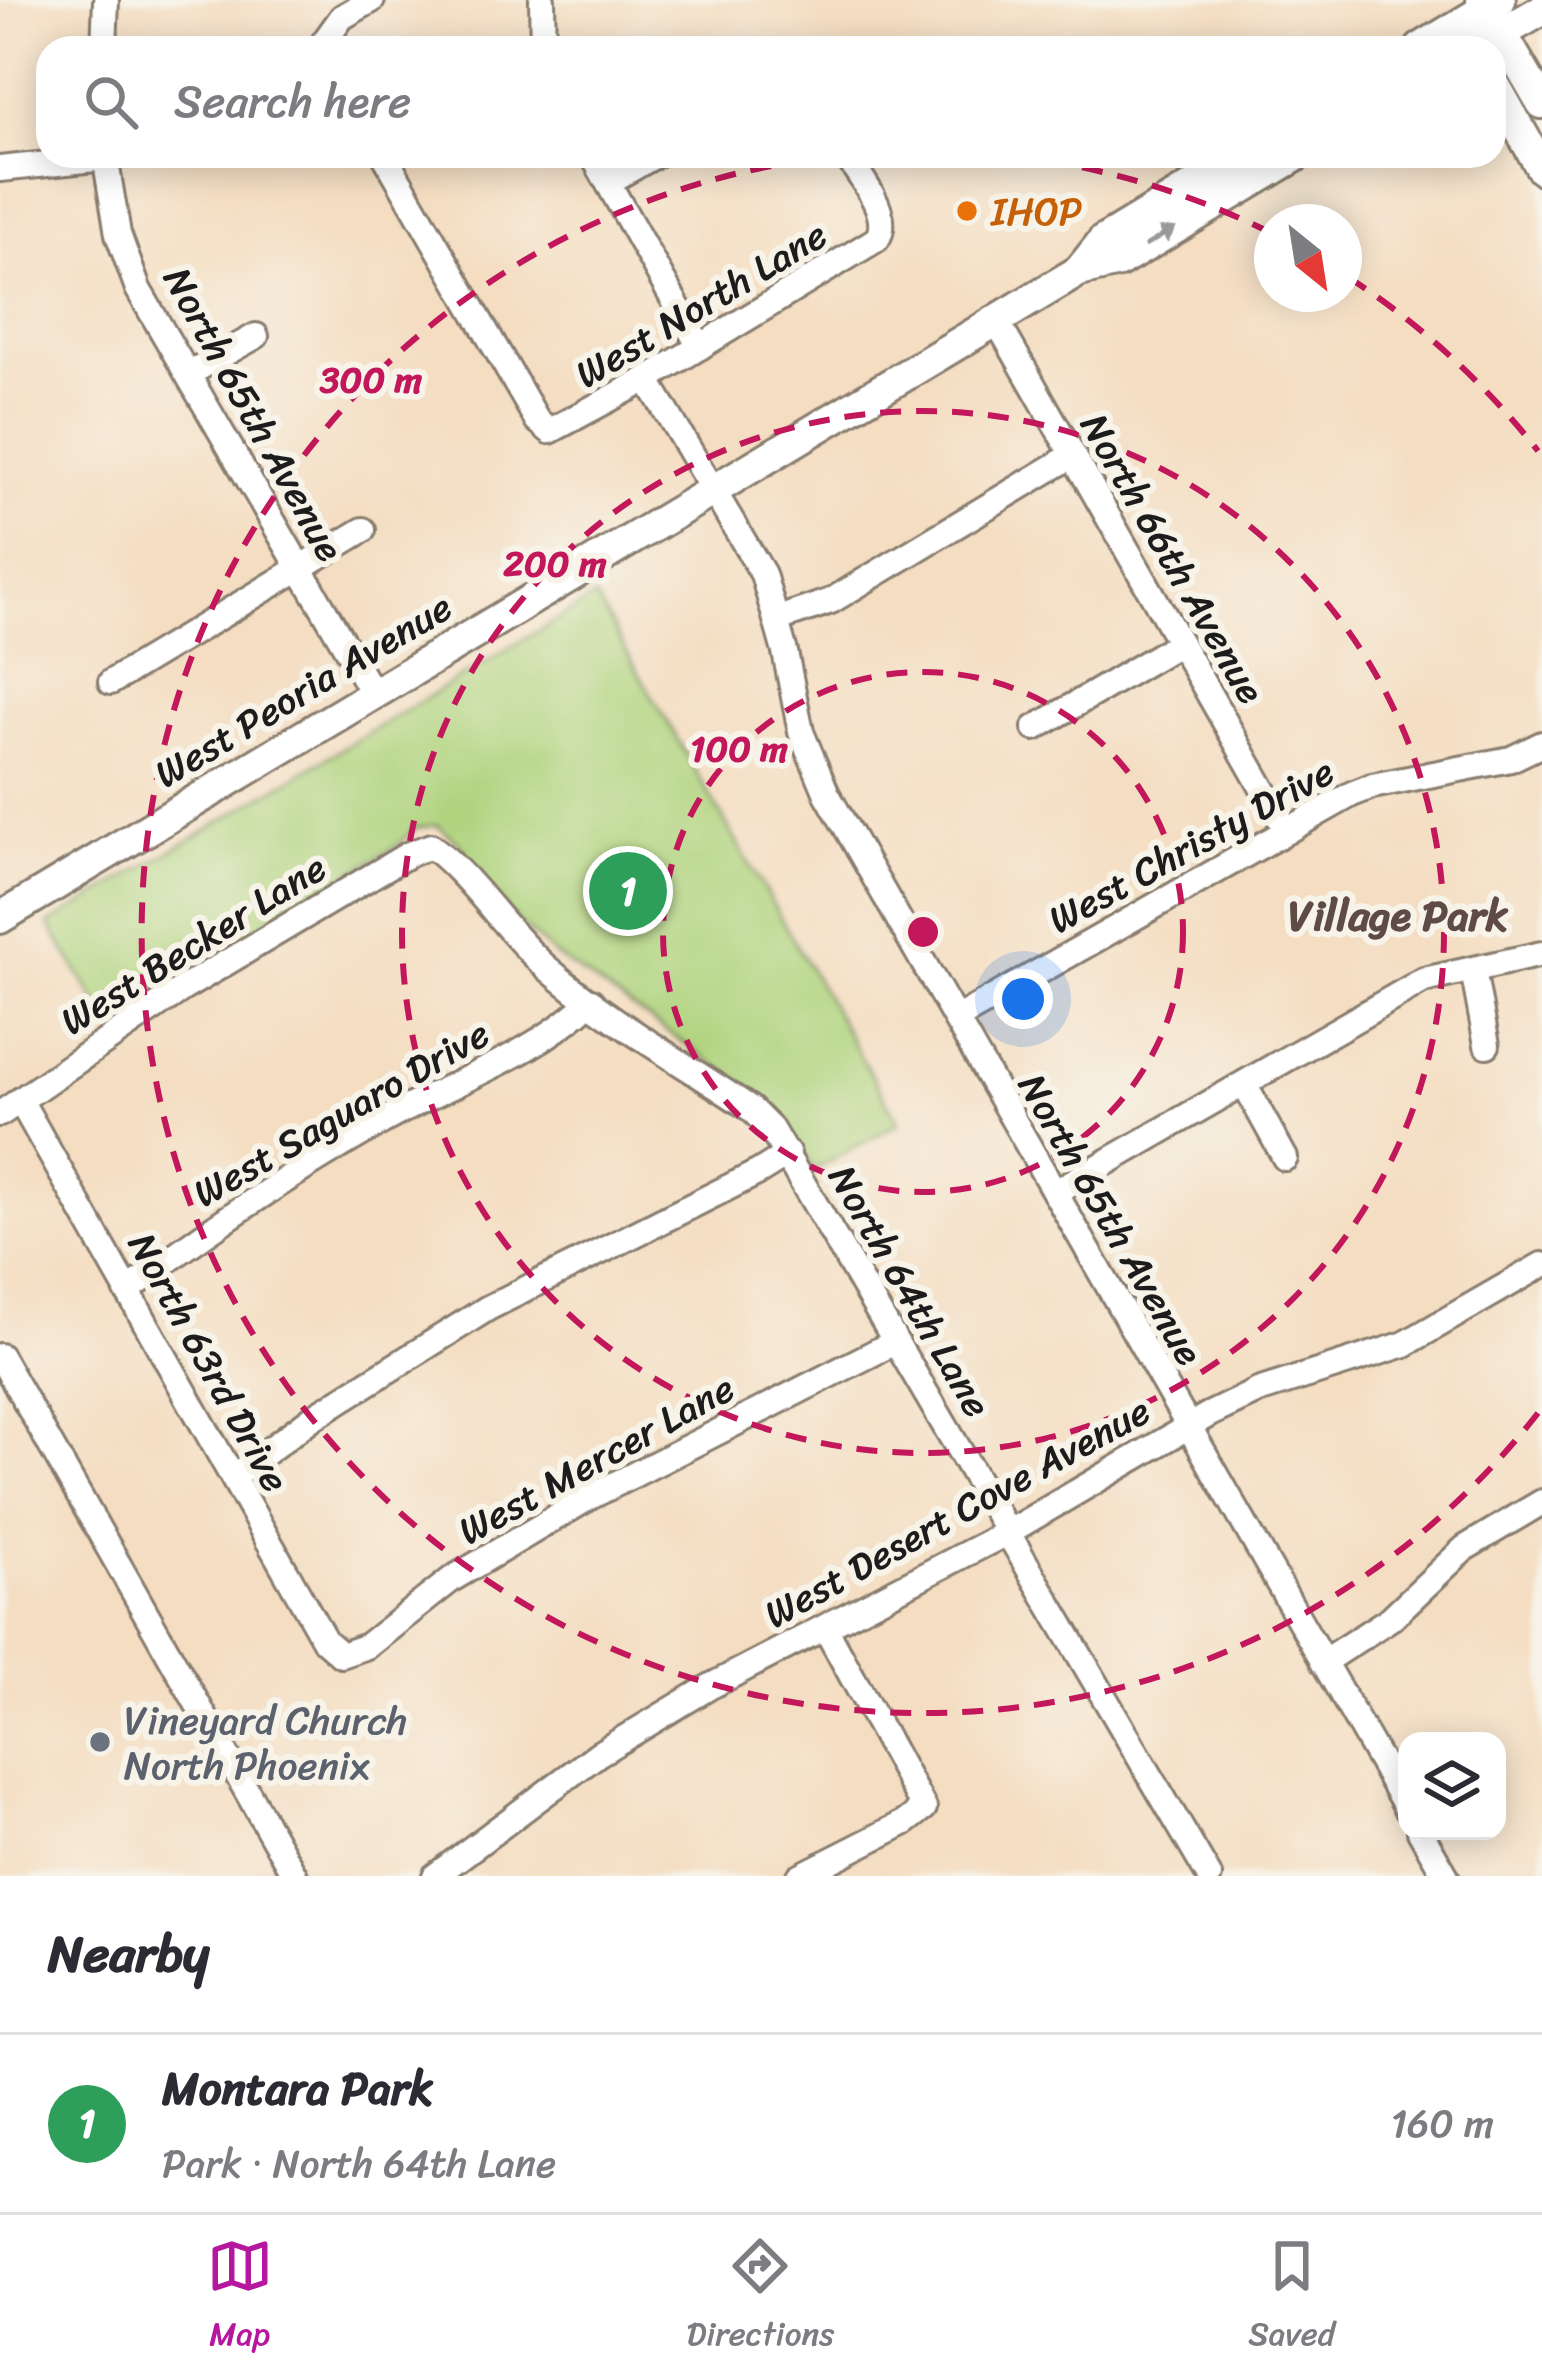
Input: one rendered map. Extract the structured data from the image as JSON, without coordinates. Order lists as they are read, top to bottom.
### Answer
{
  "streets": {
    "main road": ["West Peoria Avenue"],
    "street": [
      "West North Lane",
      "North 65th Avenue",
      "North 66th Avenue",
      "West Christy Drive",
      "West Becker Lane",
      "West Saguaro Drive",
      "North 64th Lane",
      "North 63rd Drive",
      "West Mercer Lane",
      "West Desert Cove Avenue"
    ]
  },
  "crossings": [
    ["West North Lane", "North 65th Avenue"],
    ["North 65th Avenue", "West Peoria Avenue"],
    ["North 65th Avenue", "West Christy Drive"],
    ["North 65th Avenue", "West Desert Cove Avenue"],
    ["North 66th Avenue", "West Peoria Avenue"],
    ["North 66th Avenue", "West Christy Drive"],
    ["West Becker Lane", "North 64th Lane"],
    ["West Becker Lane", "North 63rd Drive"],
    ["West Saguaro Drive", "North 64th Lane"],
    ["West Saguaro Drive", "North 63rd Drive"],
    ["North 64th Lane", "West Mercer Lane"],
    ["North 64th Lane", "West Desert Cove Avenue"],
    ["North 63rd Drive", "West Mercer Lane"]
  ],
  "districts": ["Village Park"],
  "places": ["IHOP", "Vineyard Church North Phoenix"],
  "north": "bottom right",
  "page": {
    "search": "Search here",
    "pins": "1",
    "heading": "Nearby",
    "list": [
      {
        "mark": "1",
        "name": "Montara Park",
        "note": "Park · North 64th Lane",
        "value": "160 m"
      }
    ],
    "nav": ["Map", "Directions", "Saved"]
  },
  "rings": ["300 m", "200 m", "100 m"]
}
